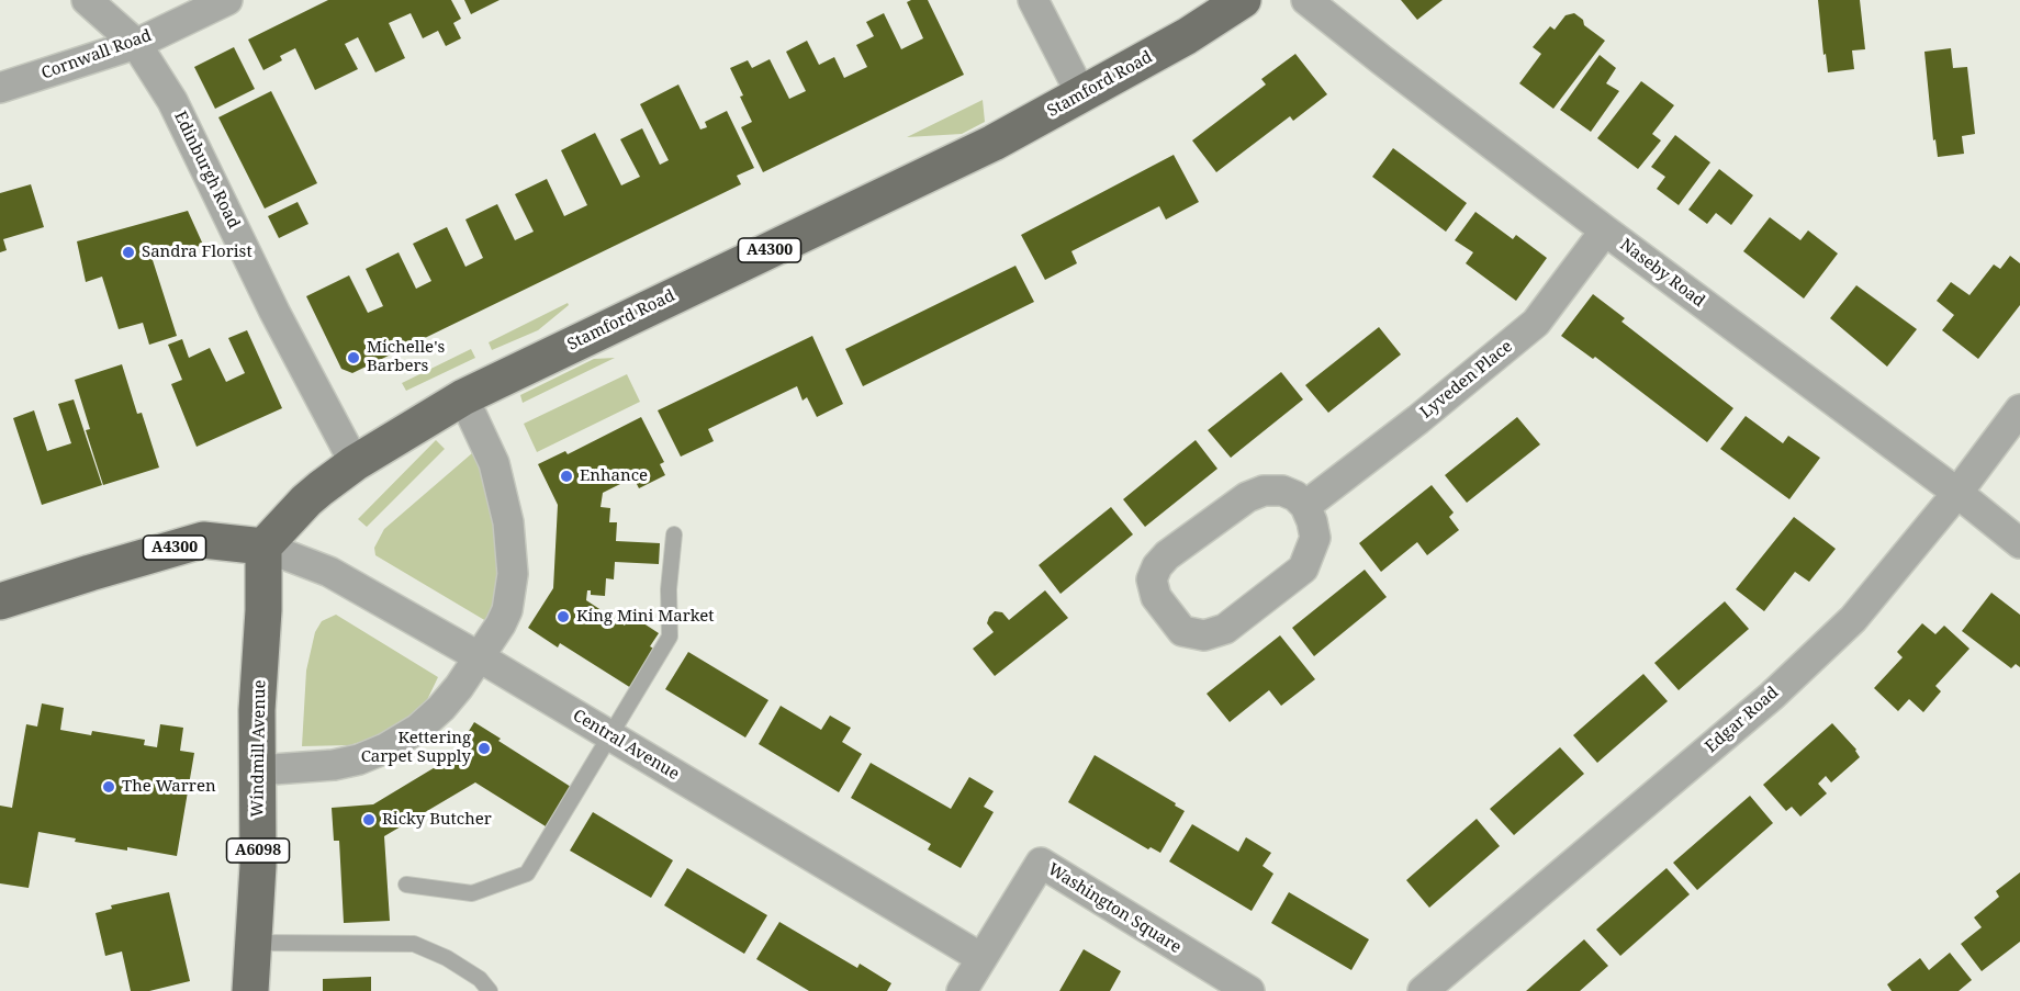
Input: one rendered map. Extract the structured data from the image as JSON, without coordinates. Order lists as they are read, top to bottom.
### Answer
{
  "streets": {
    "main road": [
      "Stamford Road",
      "A4300",
      "Windmill Avenue",
      "A6098"
    ],
    "street": [
      "Cornwall Road",
      "Edinburgh Road",
      "Naseby Road",
      "Lyveden Place",
      "Edgar Road",
      "Central Avenue",
      "Washington Square"
    ]
  },
  "crossings": [
    ["Cornwall Road", "Edinburgh Road"],
    ["Stamford Road", "Edinburgh Road"],
    ["Stamford Road", "A4300"],
    ["Stamford Road", "Central Avenue"],
    ["Stamford Road", "Windmill Avenue"],
    ["A4300", "Central Avenue"],
    ["A4300", "Windmill Avenue"],
    ["Naseby Road", "Lyveden Place"],
    ["Naseby Road", "Edgar Road"],
    ["Central Avenue", "Windmill Avenue"],
    ["Central Avenue", "Washington Square"]
  ],
  "places": [
    "Sandra Florist",
    "Michelle's Barbers",
    "Enhance",
    "King Mini Market",
    "Kettering Carpet Supply",
    "The Warren",
    "Ricky Butcher"
  ]
}
